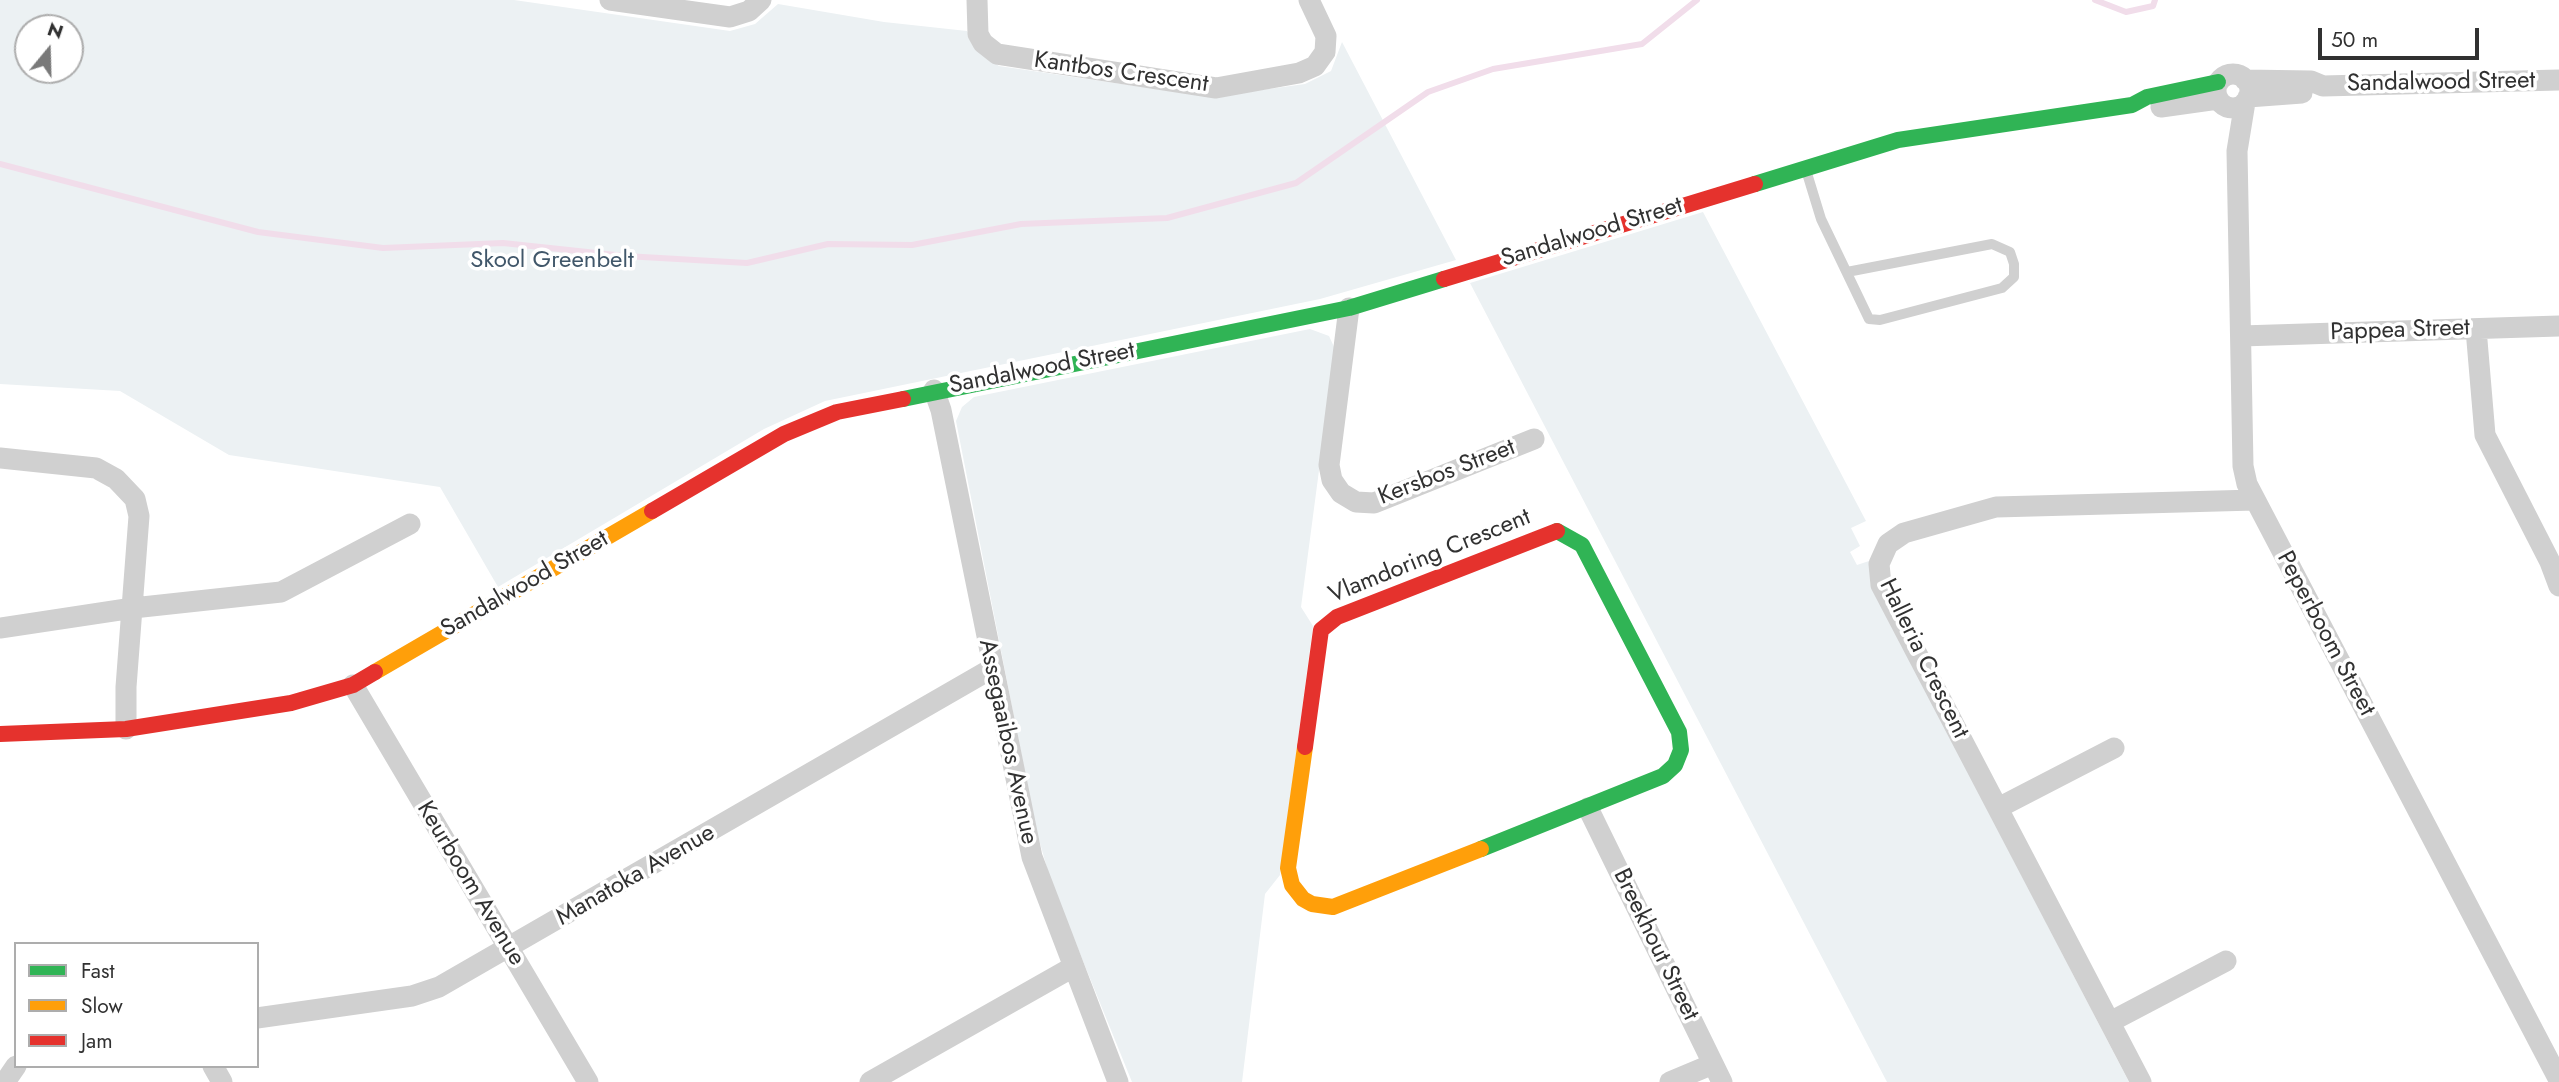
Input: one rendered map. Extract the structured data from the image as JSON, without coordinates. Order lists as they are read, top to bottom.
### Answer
{
  "streets": {
    "street": [
      "Kantbos Crescent",
      "Sandalwood Street",
      "Pappea Street",
      "Kersbos Street",
      "Vlamdoring Crescent",
      "Peperboom Street",
      "Halleria Crescent",
      "Assegaaibos Avenue",
      "Manatoka Avenue",
      "Keurboom Avenue",
      "Breekhout Street"
    ]
  },
  "crossings": [
    ["Sandalwood Street", "Kersbos Street"],
    ["Sandalwood Street", "Peperboom Street"],
    ["Sandalwood Street", "Assegaaibos Avenue"],
    ["Sandalwood Street", "Keurboom Avenue"],
    ["Pappea Street", "Peperboom Street"],
    ["Vlamdoring Crescent", "Breekhout Street"],
    ["Peperboom Street", "Halleria Crescent"],
    ["Assegaaibos Avenue", "Manatoka Avenue"],
    ["Manatoka Avenue", "Keurboom Avenue"]
  ],
  "parks": ["Skool Greenbelt"],
  "legend": ["Fast", "Slow", "Jam"],
  "scale_bar": "50 m",
  "north": "top"
}
